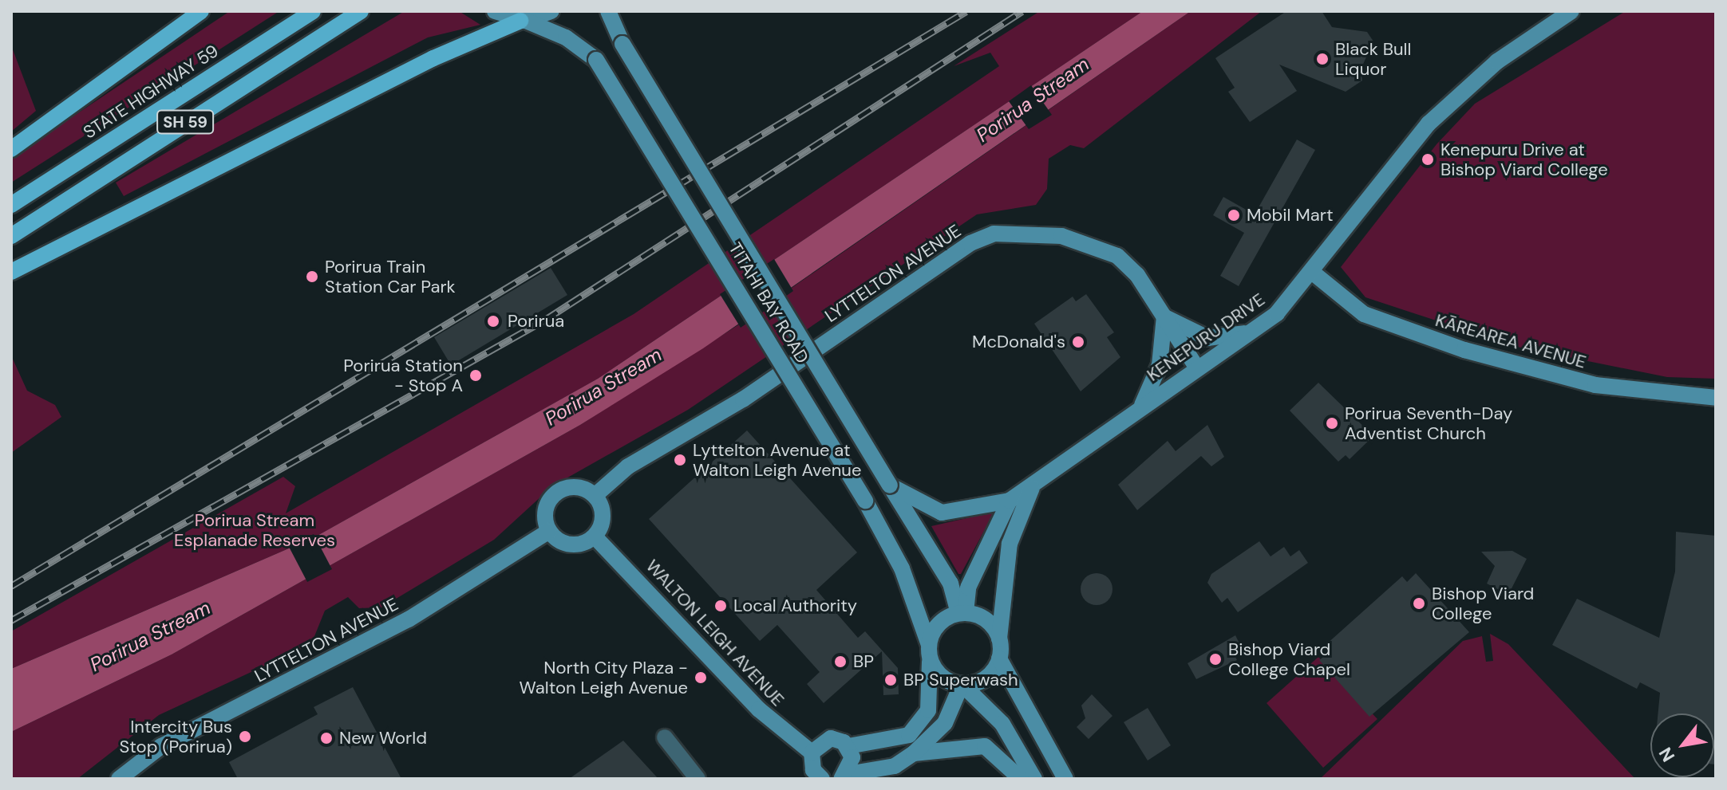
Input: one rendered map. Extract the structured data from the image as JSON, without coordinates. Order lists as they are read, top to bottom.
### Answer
{
  "streets": {
    "main road": [
      "STATE HIGHWAY 59",
      "SH 59",
      "LYTTELTON AVENUE",
      "TITAHI BAY ROAD",
      "KENEPURU DRIVE",
      "KĀREAREA AVENUE",
      "WALTON LEIGH AVENUE"
    ]
  },
  "crossings": [
    ["LYTTELTON AVENUE", "KENEPURU DRIVE"],
    ["LYTTELTON AVENUE", "WALTON LEIGH AVENUE"],
    ["TITAHI BAY ROAD", "KENEPURU DRIVE"],
    ["KENEPURU DRIVE", "KĀREAREA AVENUE"]
  ],
  "water": ["Porirua Stream"],
  "parks": ["Porirua Stream Esplanade Reserves"],
  "places": [
    "Black Bull Liquor",
    "Kenepuru Drive at Bishop Viard College",
    "Mobil Mart",
    "Porirua Train Station Car Park",
    "Porirua",
    "McDonald's",
    "Porirua Station - Stop A",
    "Porirua Seventh-Day Adventist Church",
    "Lyttelton Avenue at Walton Leigh Avenue",
    "Bishop Viard College",
    "Local Authority",
    "Bishop Viard College Chapel",
    "BP",
    "North City Plaza - Walton Leigh Avenue",
    "BP Superwash",
    "Intercity Bus Stop (Porirua)",
    "New World"
  ],
  "north": "bottom left"
}
